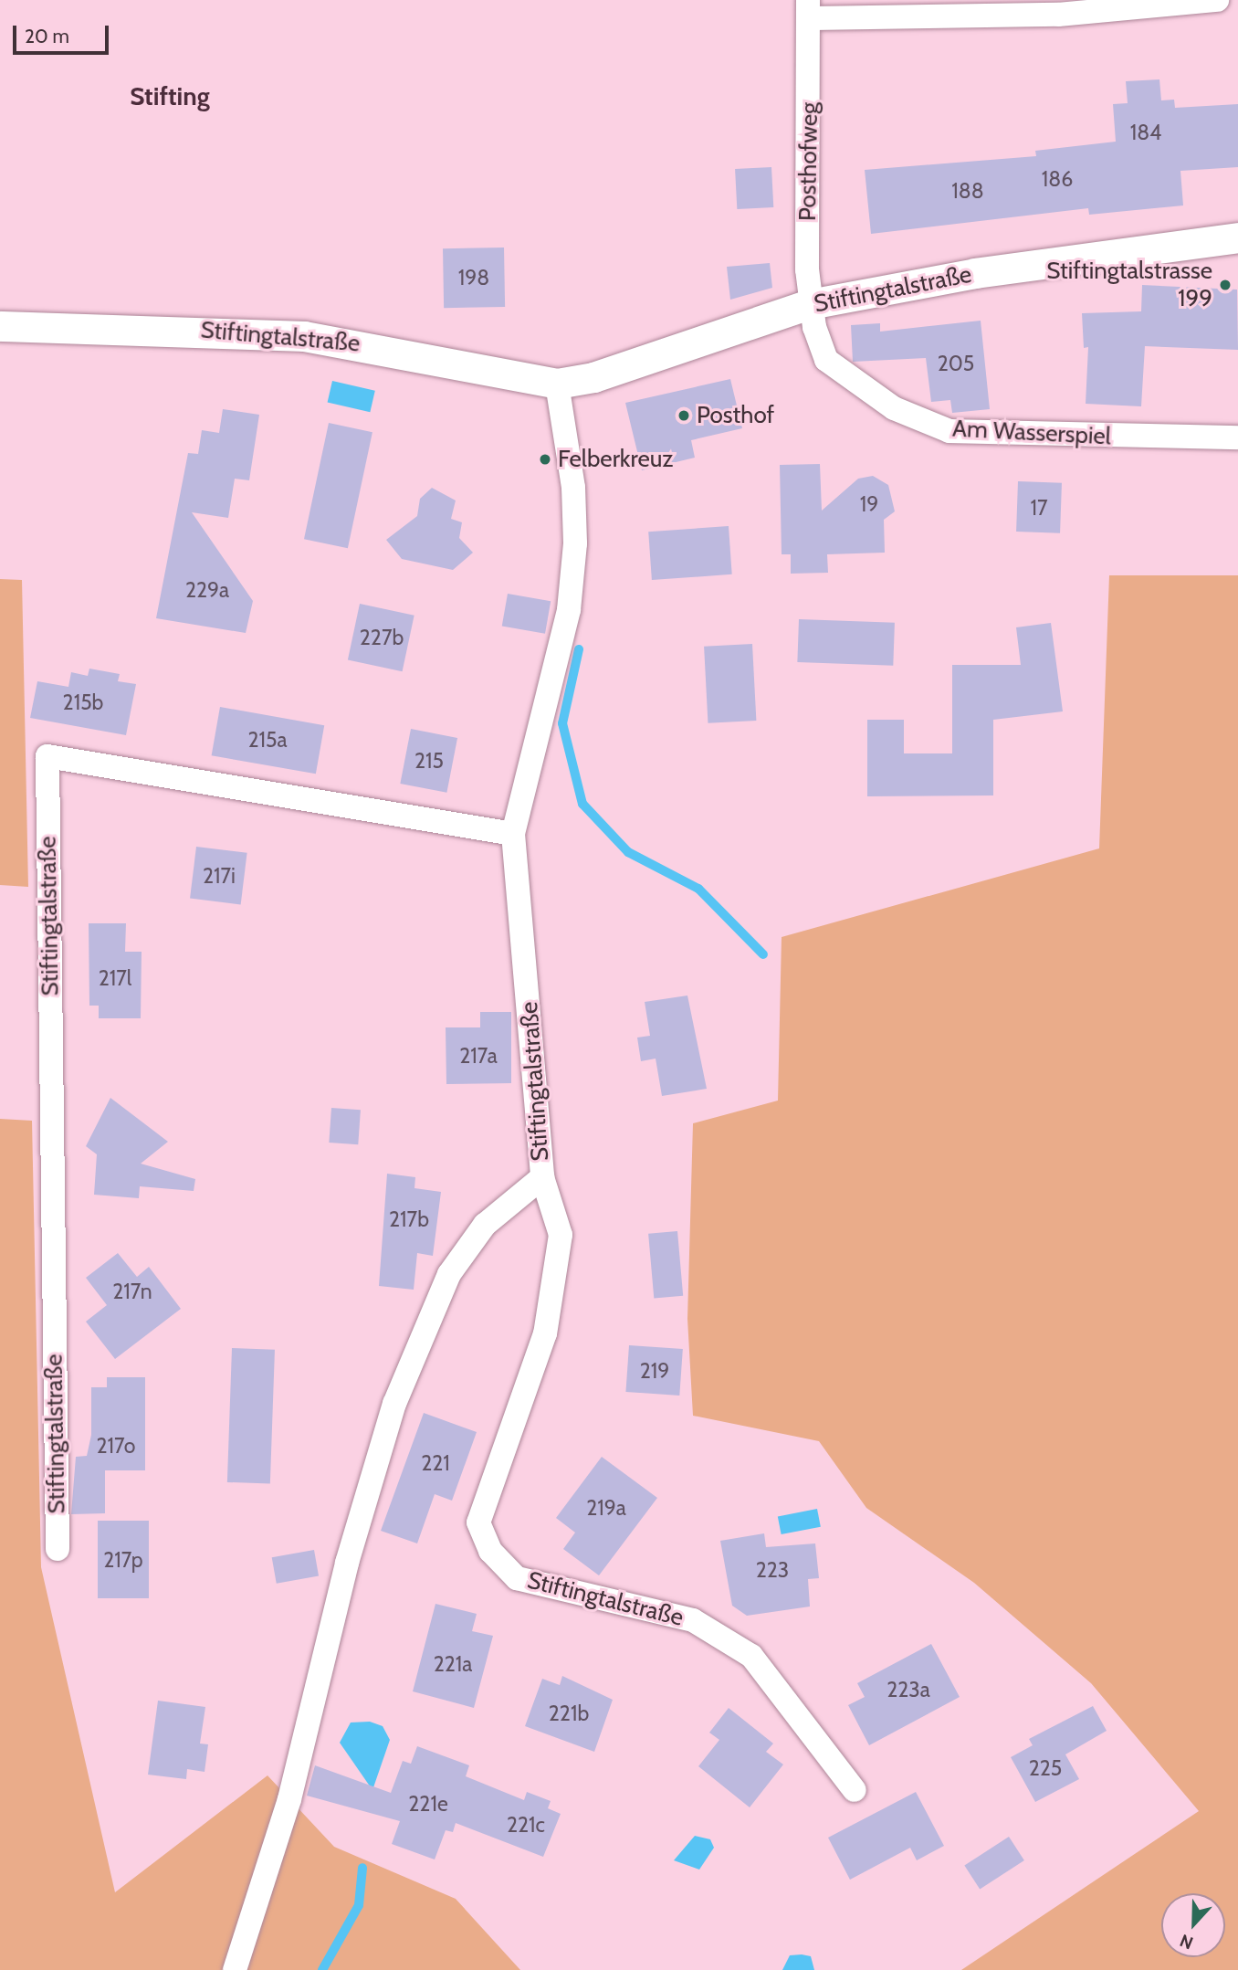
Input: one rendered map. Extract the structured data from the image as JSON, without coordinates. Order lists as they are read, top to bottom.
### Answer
{
  "streets": {
    "street": ["Posthofweg", "Stiftingtalstraße", "Am Wasserspiel"]
  },
  "crossings": [
    ["Posthofweg", "Stiftingtalstraße"],
    ["Posthofweg", "Am Wasserspiel"],
    ["Stiftingtalstraße", "Am Wasserspiel"]
  ],
  "districts": ["Stifting"],
  "places": ["Stiftingtalstrasse 199", "Posthof", "Felberkreuz"],
  "house_numbers": [
    "184",
    "186",
    "188",
    "198",
    "205",
    "19",
    "17",
    "229a",
    "227b",
    "215b",
    "215a",
    "215",
    "217i",
    "217l",
    "217a",
    "217b",
    "217n",
    "219",
    "217o",
    "221",
    "219a",
    "217p",
    "223",
    "221a",
    "223a",
    "221b",
    "225",
    "221e",
    "221c"
  ],
  "scale_bar": "20 m",
  "north": "bottom"
}
